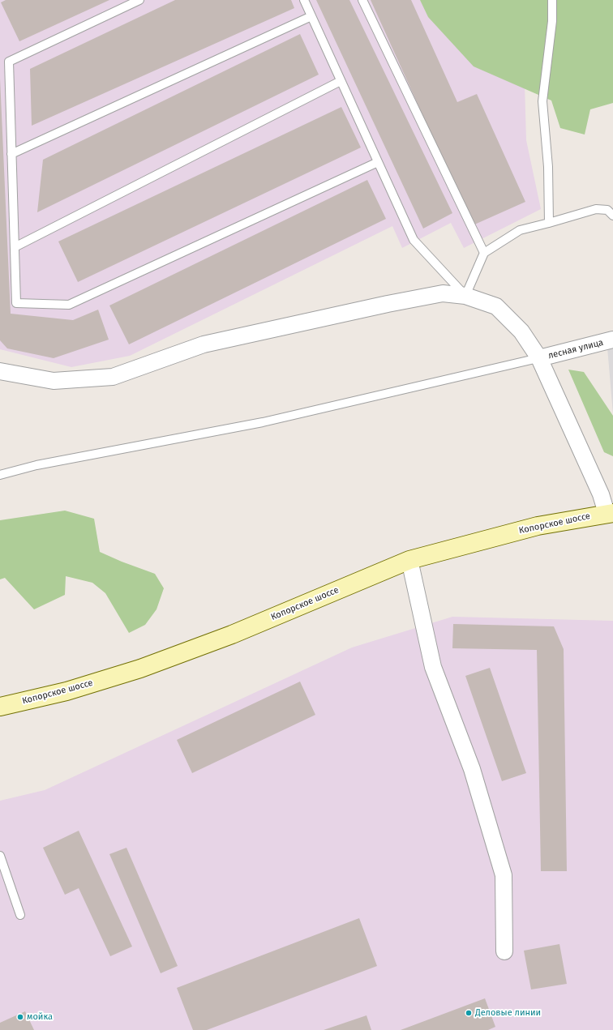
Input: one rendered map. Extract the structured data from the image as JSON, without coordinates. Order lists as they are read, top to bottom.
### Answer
{
  "streets": {
    "main road": ["Копорское шоссе"],
    "street": ["лесная улица"]
  },
  "places": ["Деловые линии", "мойка"]
}
